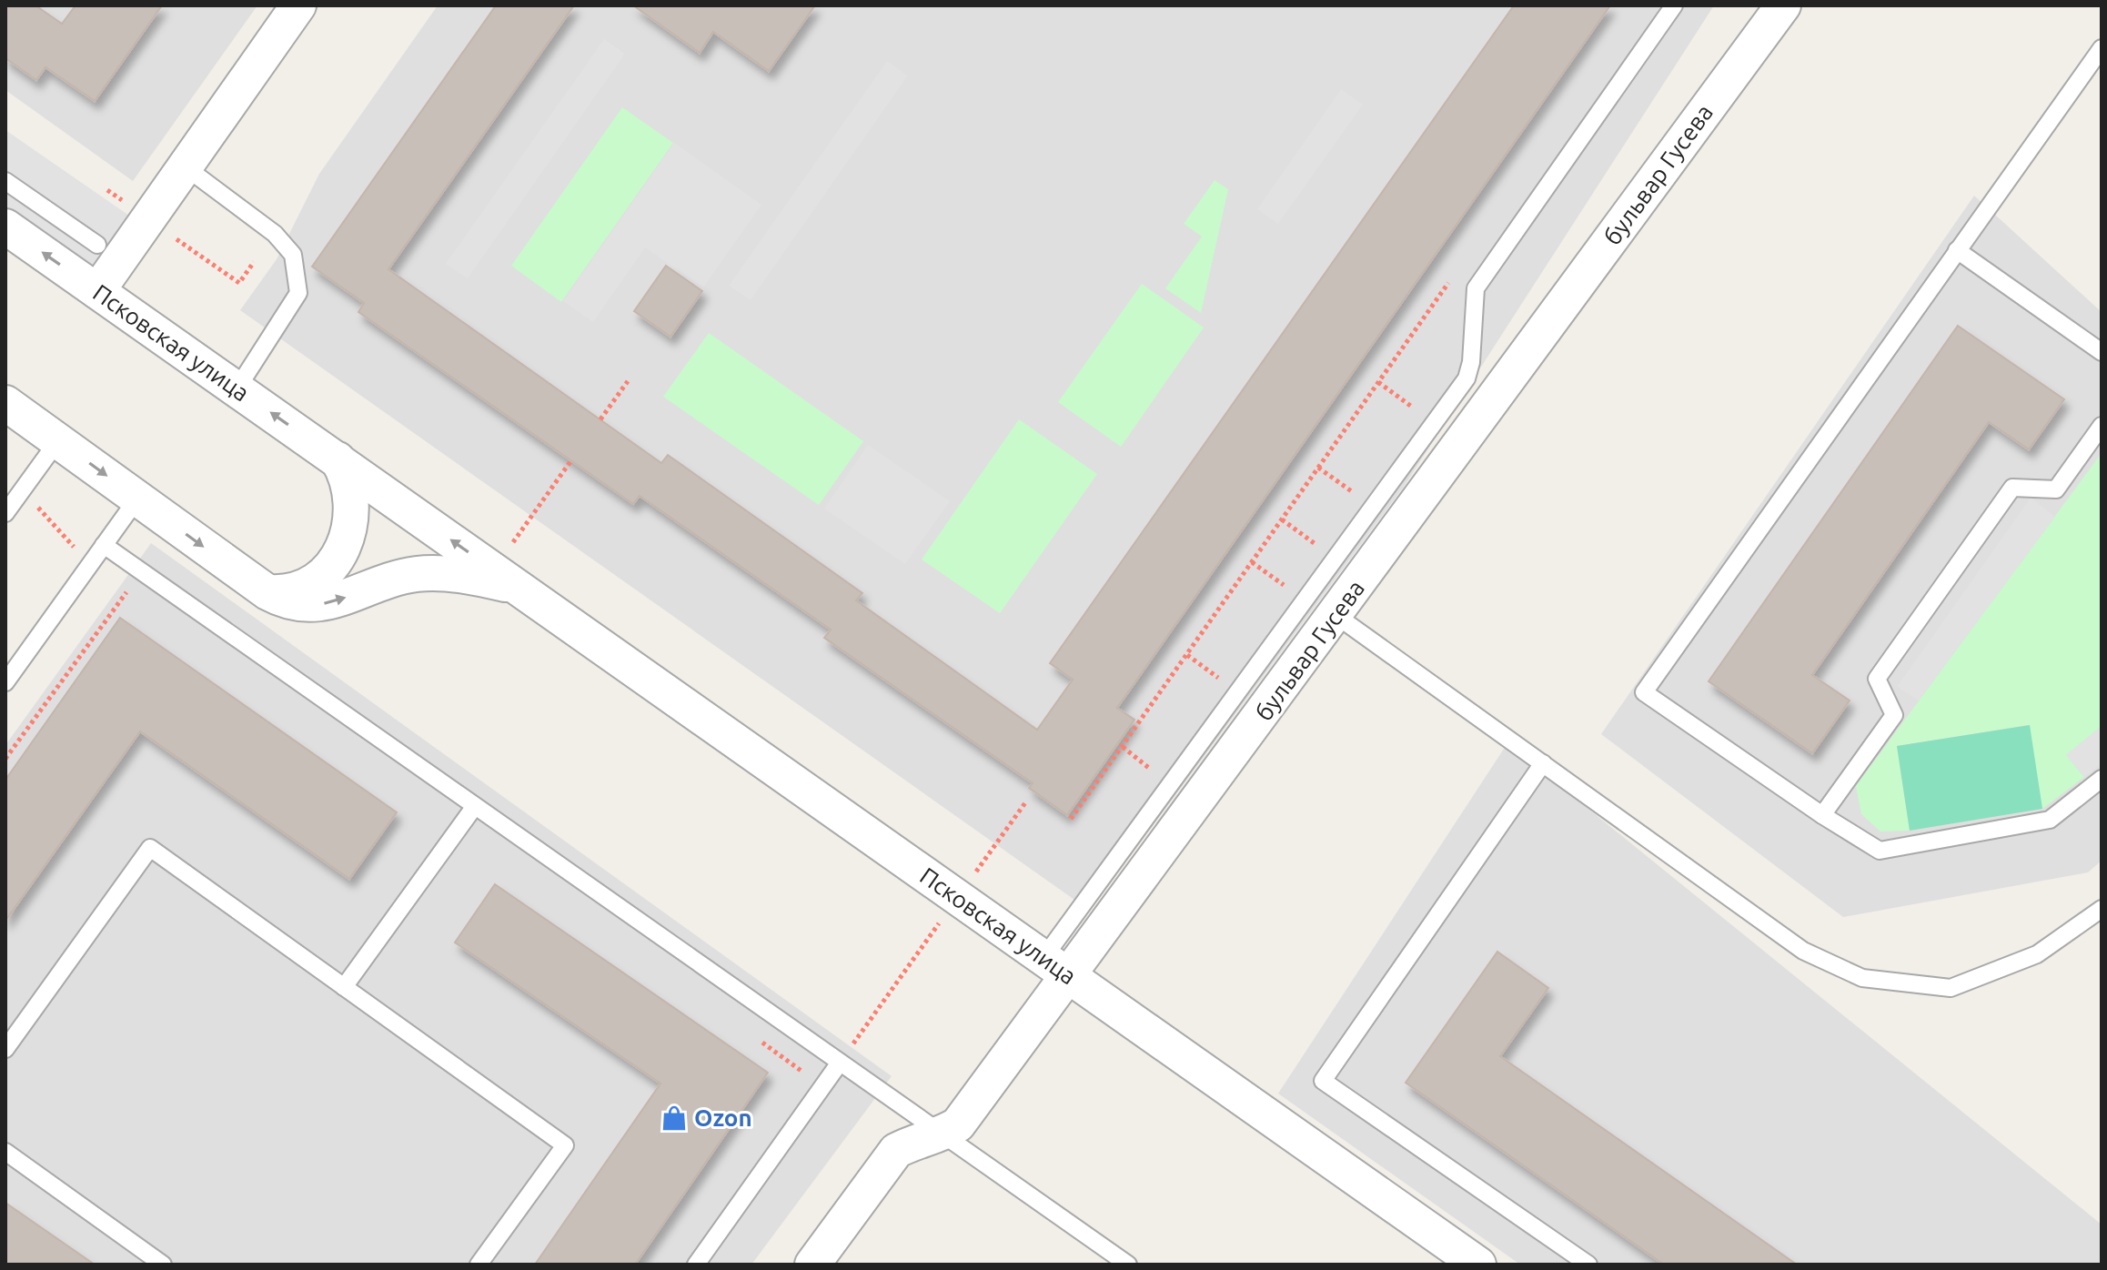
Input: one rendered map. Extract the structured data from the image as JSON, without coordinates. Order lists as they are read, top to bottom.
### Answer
{
  "streets": {
    "street": ["бульвар Гусева", "Псковская улица"]
  },
  "crossings": [
    ["бульвар Гусева", "Псковская улица"]
  ],
  "places": {
    "shop": ["Ozon"]
  }
}
